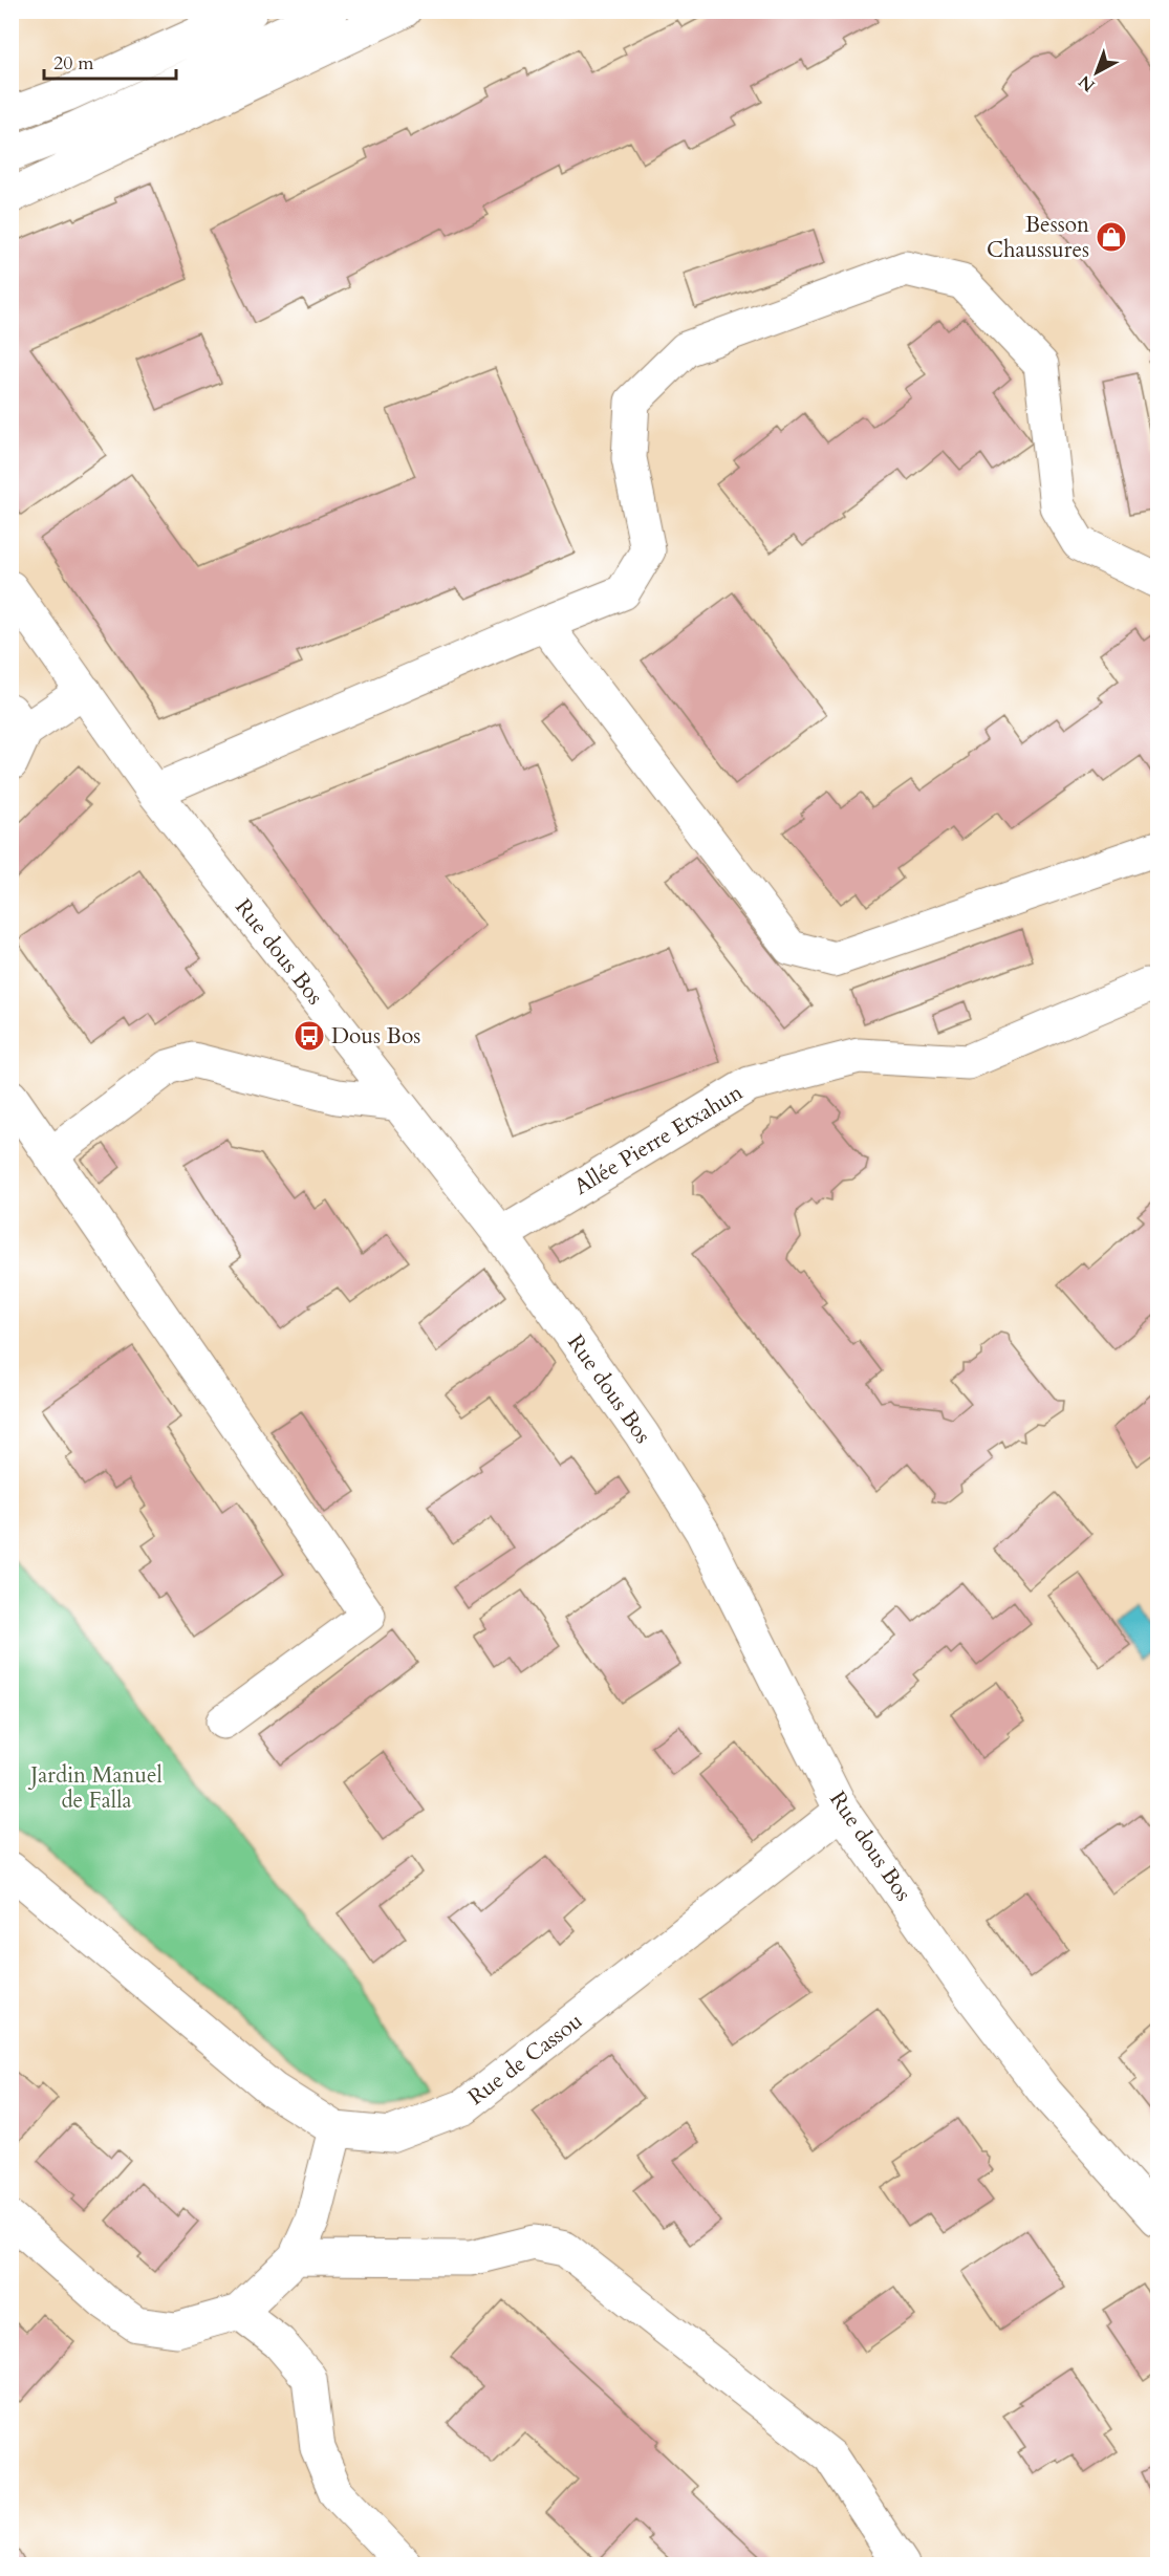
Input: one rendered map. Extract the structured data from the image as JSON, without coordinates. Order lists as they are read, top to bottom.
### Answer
{
  "streets": {
    "street": ["Rue dous Bos", "Allée Pierre Etxahun", "Rue de Cassou"]
  },
  "crossings": [
    ["Rue dous Bos", "Allée Pierre Etxahun"],
    ["Rue dous Bos", "Rue de Cassou"]
  ],
  "parks": ["Jardin Manuel de Falla"],
  "places": {
    "shop": ["Besson Chaussures"],
    "bus stop": ["Dous Bos"]
  },
  "scale_bar": "20 m",
  "north": "bottom left"
}
